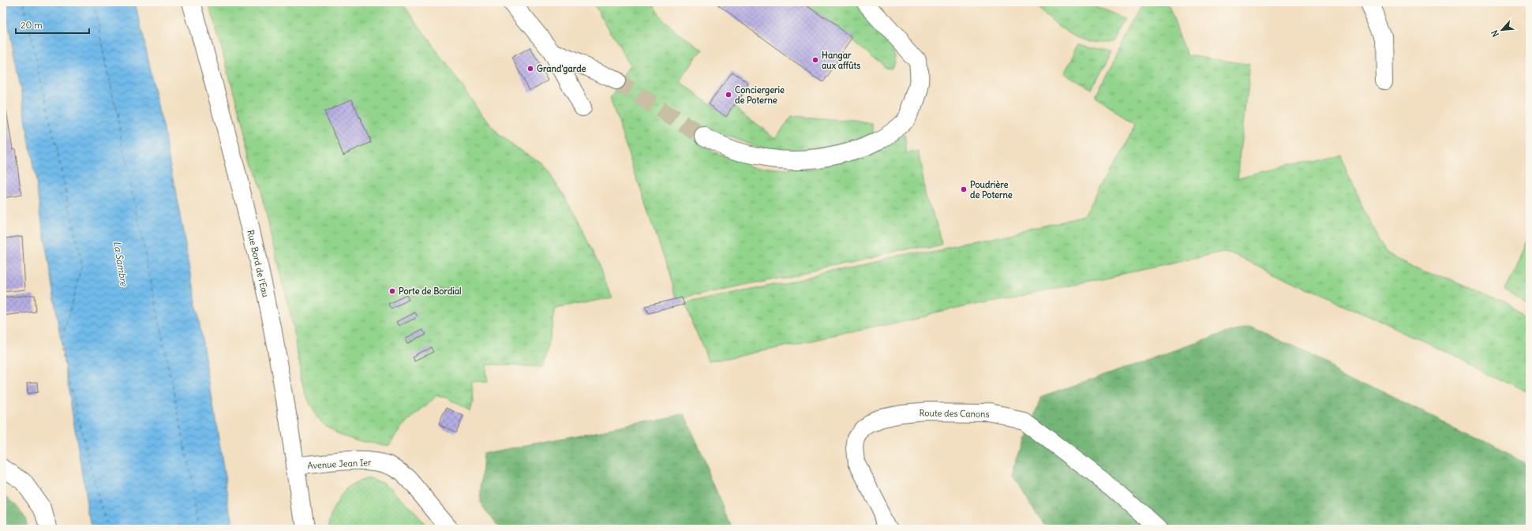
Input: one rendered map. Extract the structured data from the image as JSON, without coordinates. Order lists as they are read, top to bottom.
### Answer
{
  "streets": {
    "main road": ["Rue Bord de l'Eau", "Route des Canons", "Avenue Jean Ier"]
  },
  "crossings": [
    ["Rue Bord de l'Eau", "Avenue Jean Ier"]
  ],
  "water": ["La Sambre"],
  "places": [
    "Hangar aux affûts",
    "Grand'garde",
    "Conciergerie de Poterne",
    "Poudrière de Poterne",
    "Porte de Bordial"
  ],
  "scale_bar": "20 m",
  "north": "bottom left"
}
